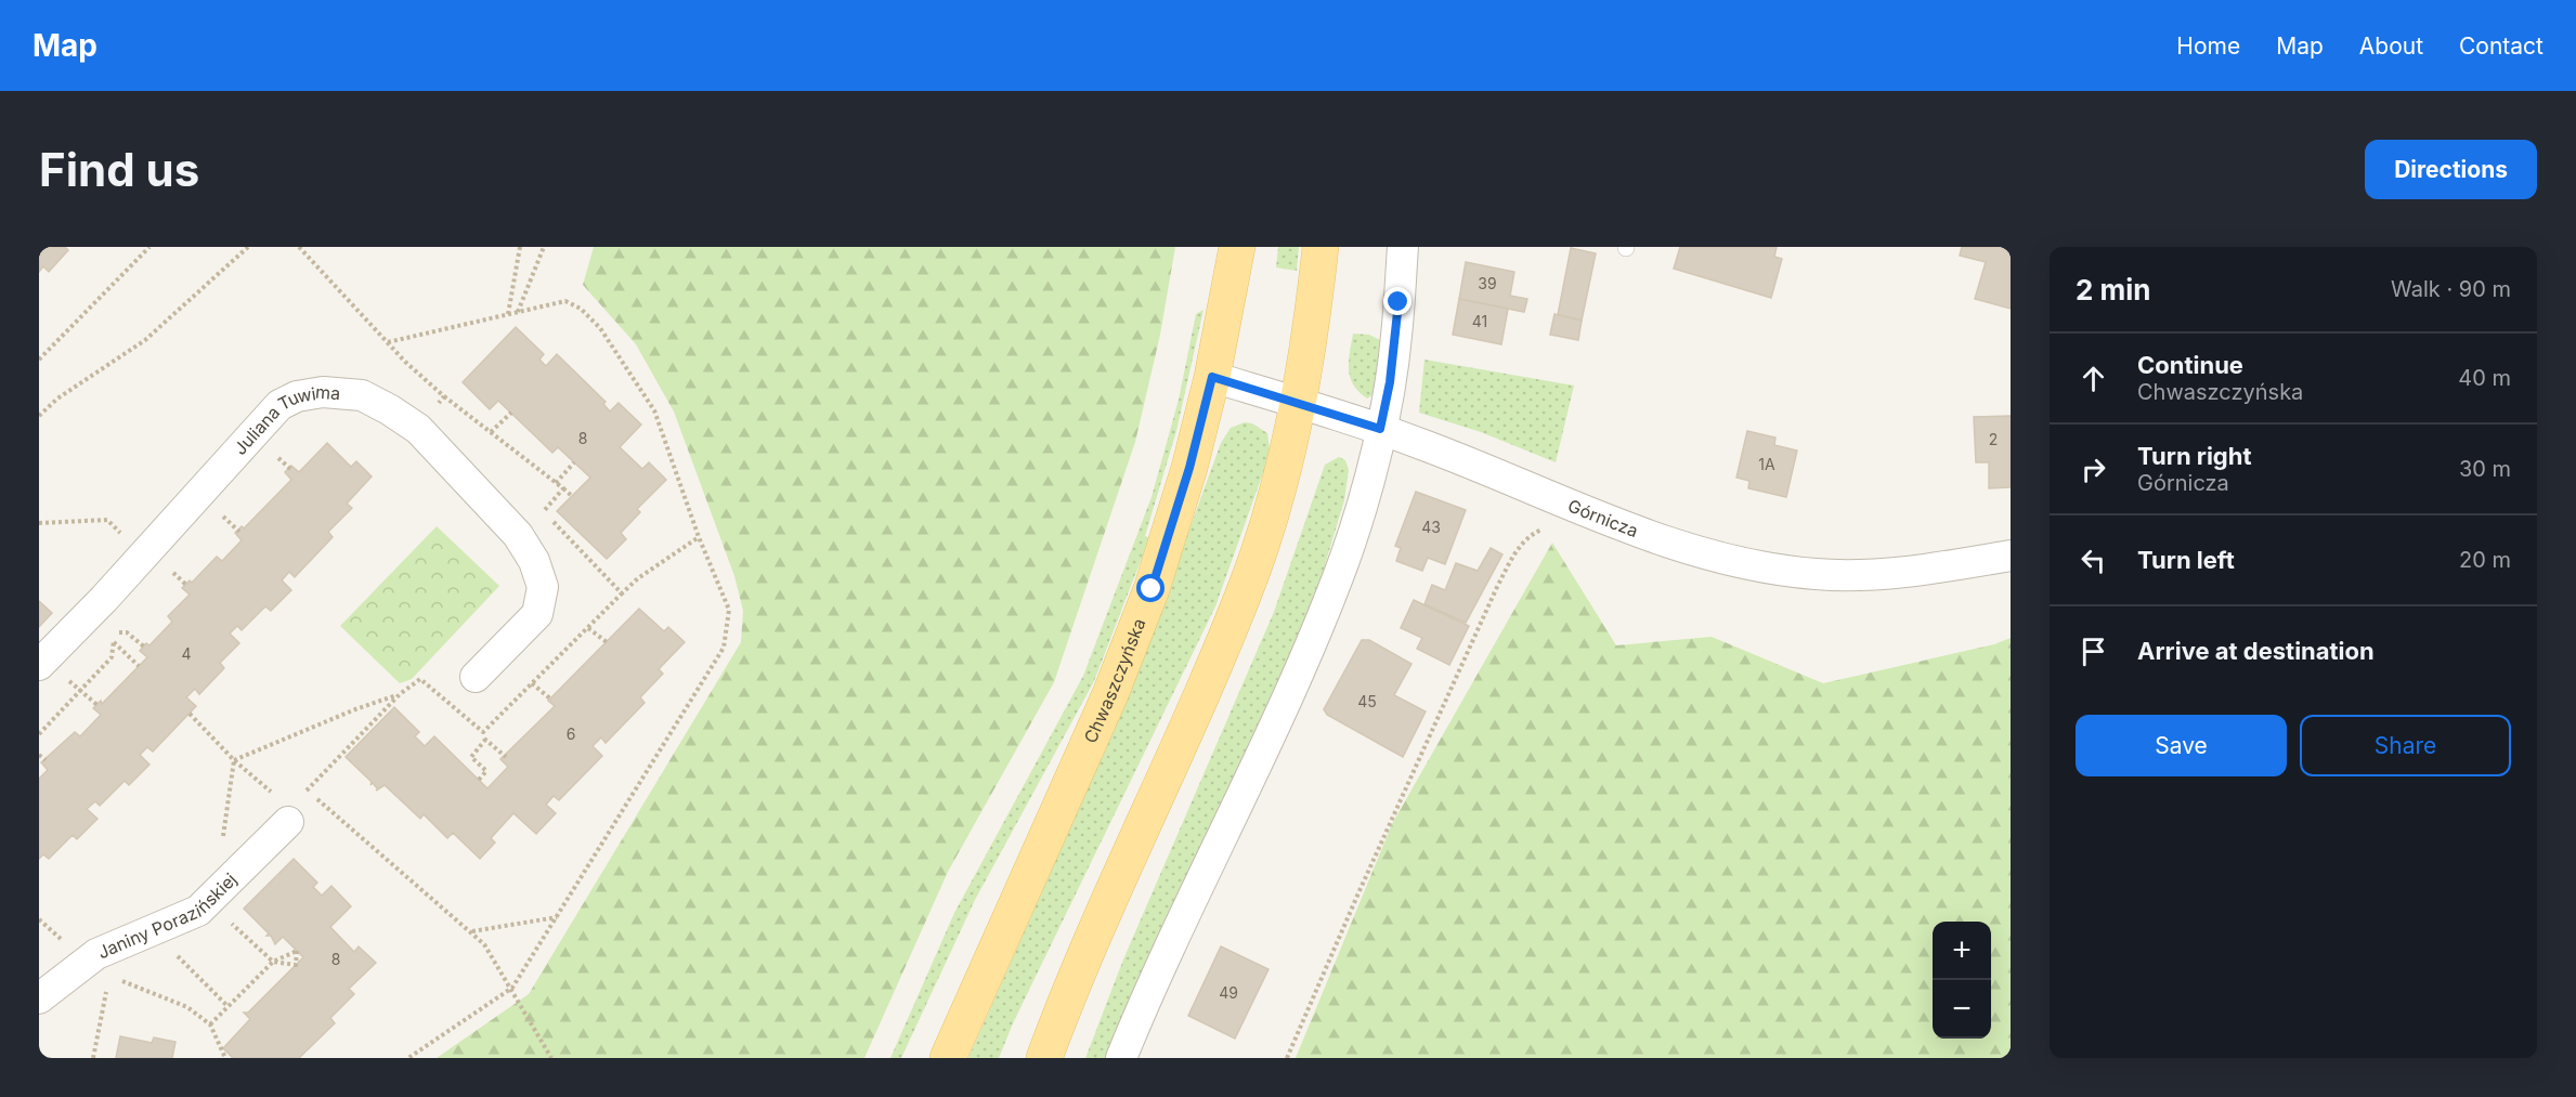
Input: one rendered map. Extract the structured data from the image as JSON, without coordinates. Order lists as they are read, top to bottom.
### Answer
{
  "streets": {
    "main road": ["Chwaszczyńska"],
    "street": ["Juliana Tuwima", "Górnicza", "Janiny Porazińskiej"]
  },
  "crossings": [
    ["Górnicza", "Chwaszczyńska"]
  ],
  "house_numbers": [
    "39",
    "41",
    "8",
    "2",
    "1A",
    "43",
    "4",
    "45",
    "6",
    "8",
    "49"
  ],
  "page": {
    "header": "Map",
    "nav": [
      "Home",
      "Map",
      "About",
      "Contact"
    ],
    "buttons": [
      "Directions",
      ["Save", "Share"]
    ],
    "title": "Find us",
    "heading": ["2 min", "Walk · 90 m"],
    "list": [
      ["Continue", "Chwaszczyńska", "40 m"],
      ["Turn right", "Górnicza", "30 m"],
      ["Turn left", "20 m"],
      "Arrive at destination"
    ],
    "map_buttons": ["+", "−"]
  }
}
